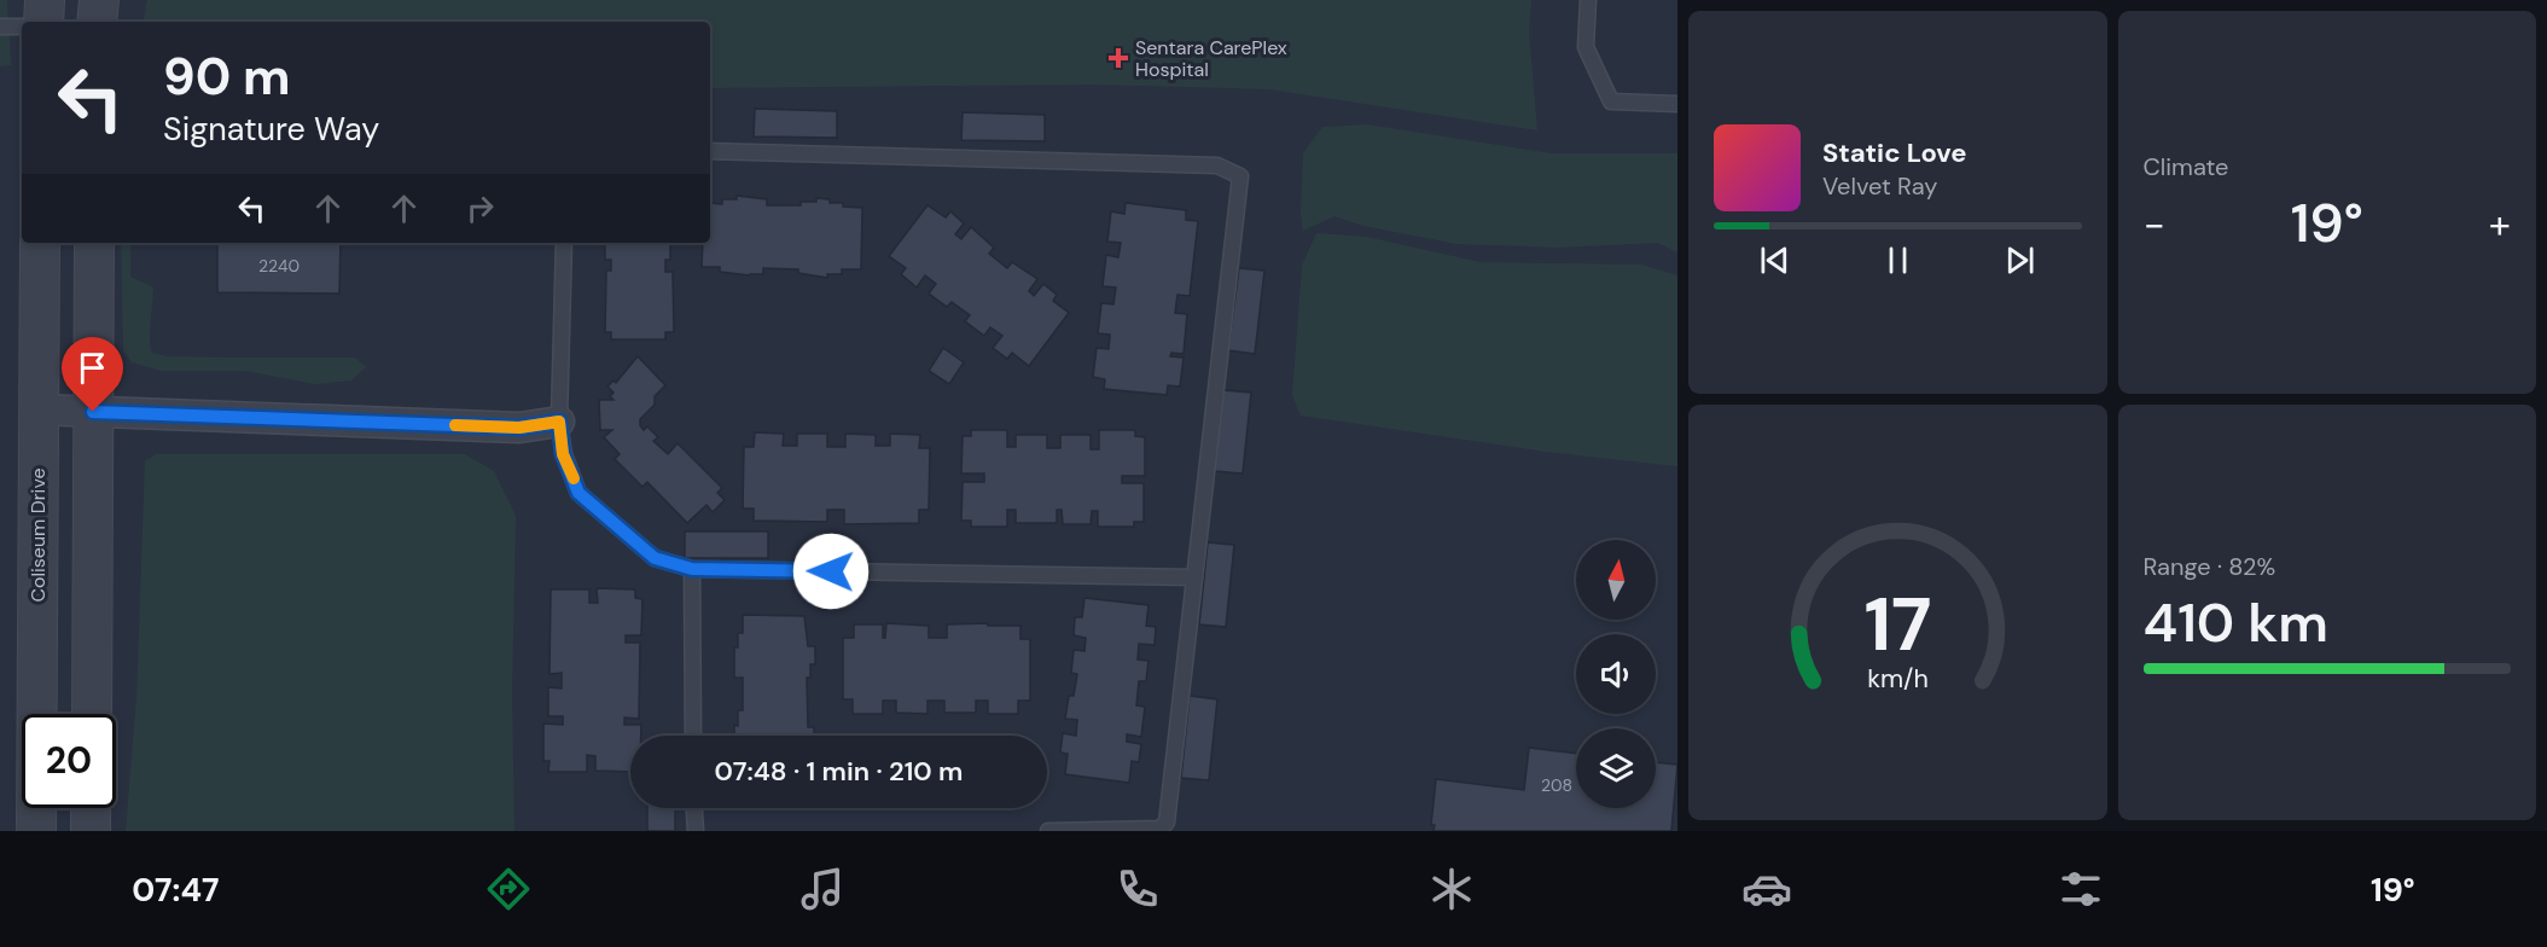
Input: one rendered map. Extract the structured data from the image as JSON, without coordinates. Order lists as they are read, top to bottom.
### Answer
{
  "streets": {
    "street": ["Coliseum Drive"]
  },
  "places": {
    "health": ["Sentara CarePlex Hospital"]
  },
  "house_numbers": ["2240", "208"],
  "north": "top",
  "page": {
    "tile": [
      "Climate",
      ["Range · 82%", "410 km"]
    ],
    "turn": ["90 m", "Signature Way"],
    "song": ["Static Love", "Velvet Ray"],
    "heat": ["−", "19°", "+"],
    "limit": "20",
    "trip": "07:48 · 1 min · 210 m",
    "tabs": ["07:47", "19°"],
    "gauge": ["17", "km/h"]
  }
}
